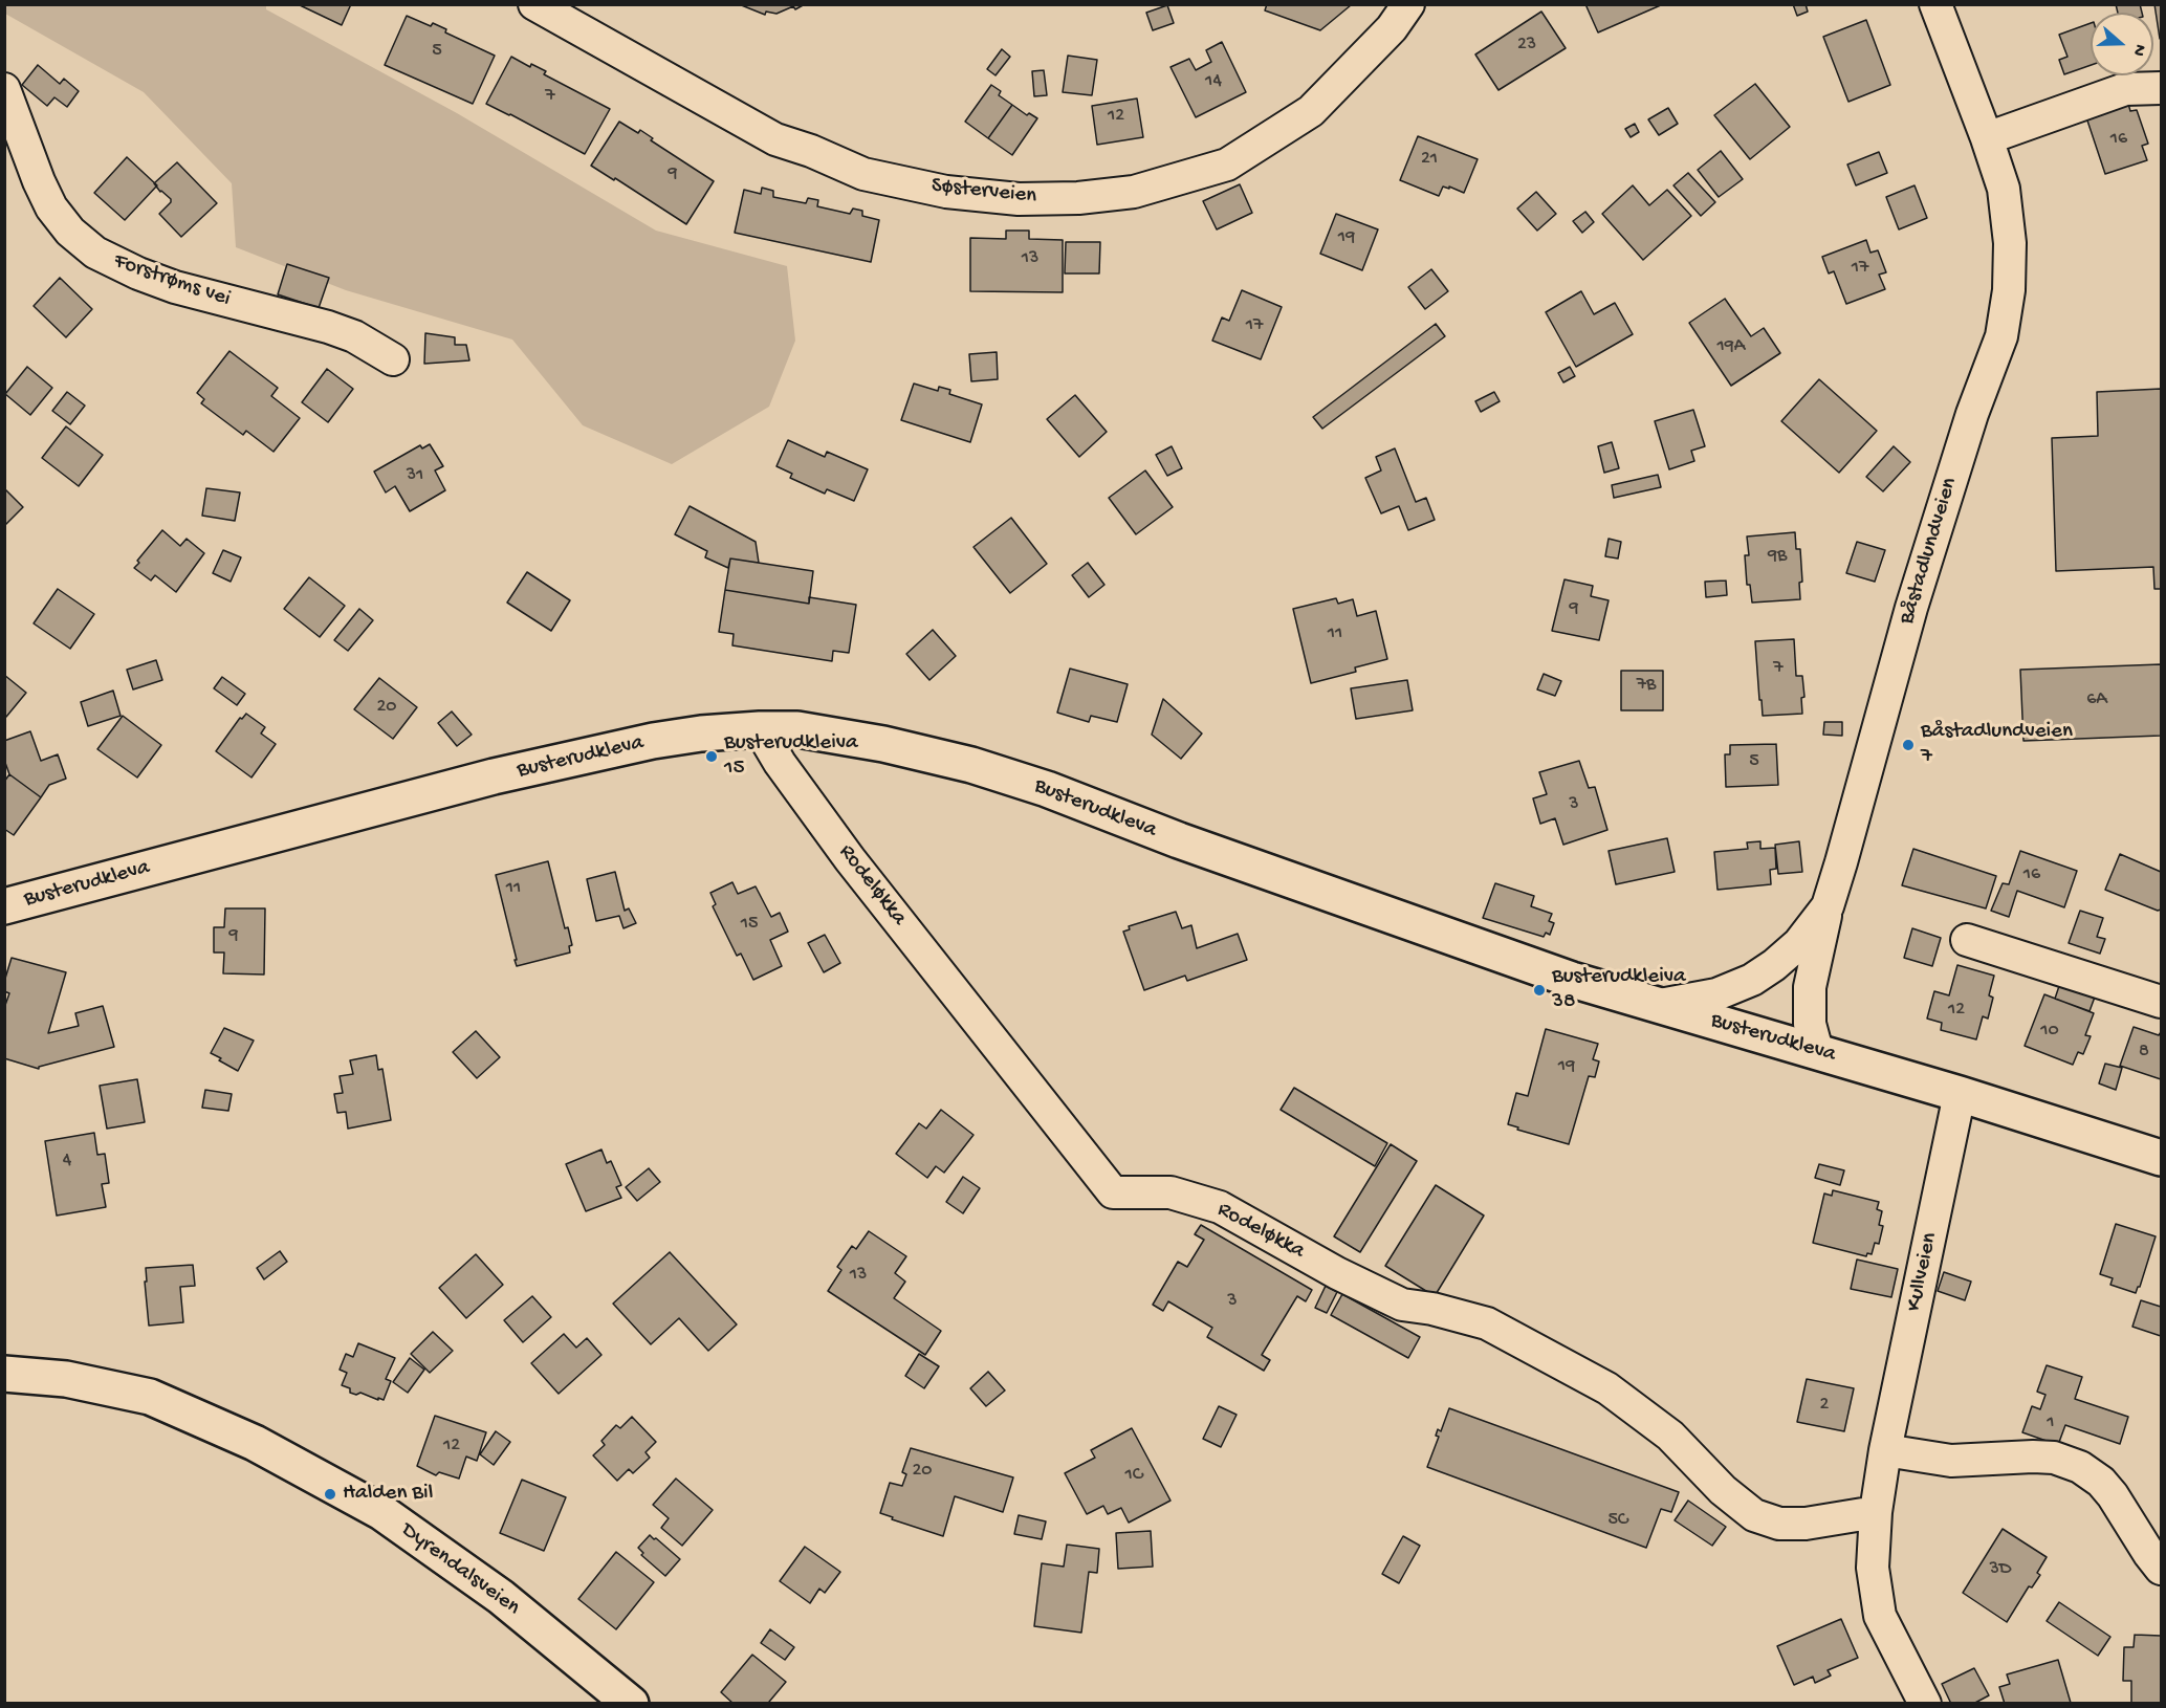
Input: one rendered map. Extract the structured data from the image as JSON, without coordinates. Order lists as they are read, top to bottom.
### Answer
{
  "streets": {
    "street": [
      "Søsterveien",
      "Forstrøms vei",
      "Båstadlundveien",
      "Busterudkleva",
      "Rodeløkka",
      "Kullveien",
      "Dyrendalsveien"
    ]
  },
  "crossings": [
    ["Båstadlundveien", "Busterudkleva"],
    ["Busterudkleva", "Rodeløkka"],
    ["Busterudkleva", "Kullveien"],
    ["Rodeløkka", "Kullveien"]
  ],
  "places": [
    "Båstadlundveien 7",
    "Busterudkleiva 15",
    "Busterudkleiva 38",
    "Halden Bil"
  ],
  "house_numbers": [
    "23",
    "5",
    "14",
    "7",
    "12",
    "16",
    "21",
    "9",
    "19",
    "13",
    "17",
    "17",
    "19A",
    "31",
    "9B",
    "9",
    "11",
    "7",
    "7B",
    "6A",
    "20",
    "5",
    "3",
    "16",
    "11",
    "15",
    "9",
    "12",
    "10",
    "8",
    "19",
    "4",
    "13",
    "3",
    "2",
    "1",
    "12",
    "20",
    "1C",
    "5C",
    "3D"
  ],
  "north": "right"
}
